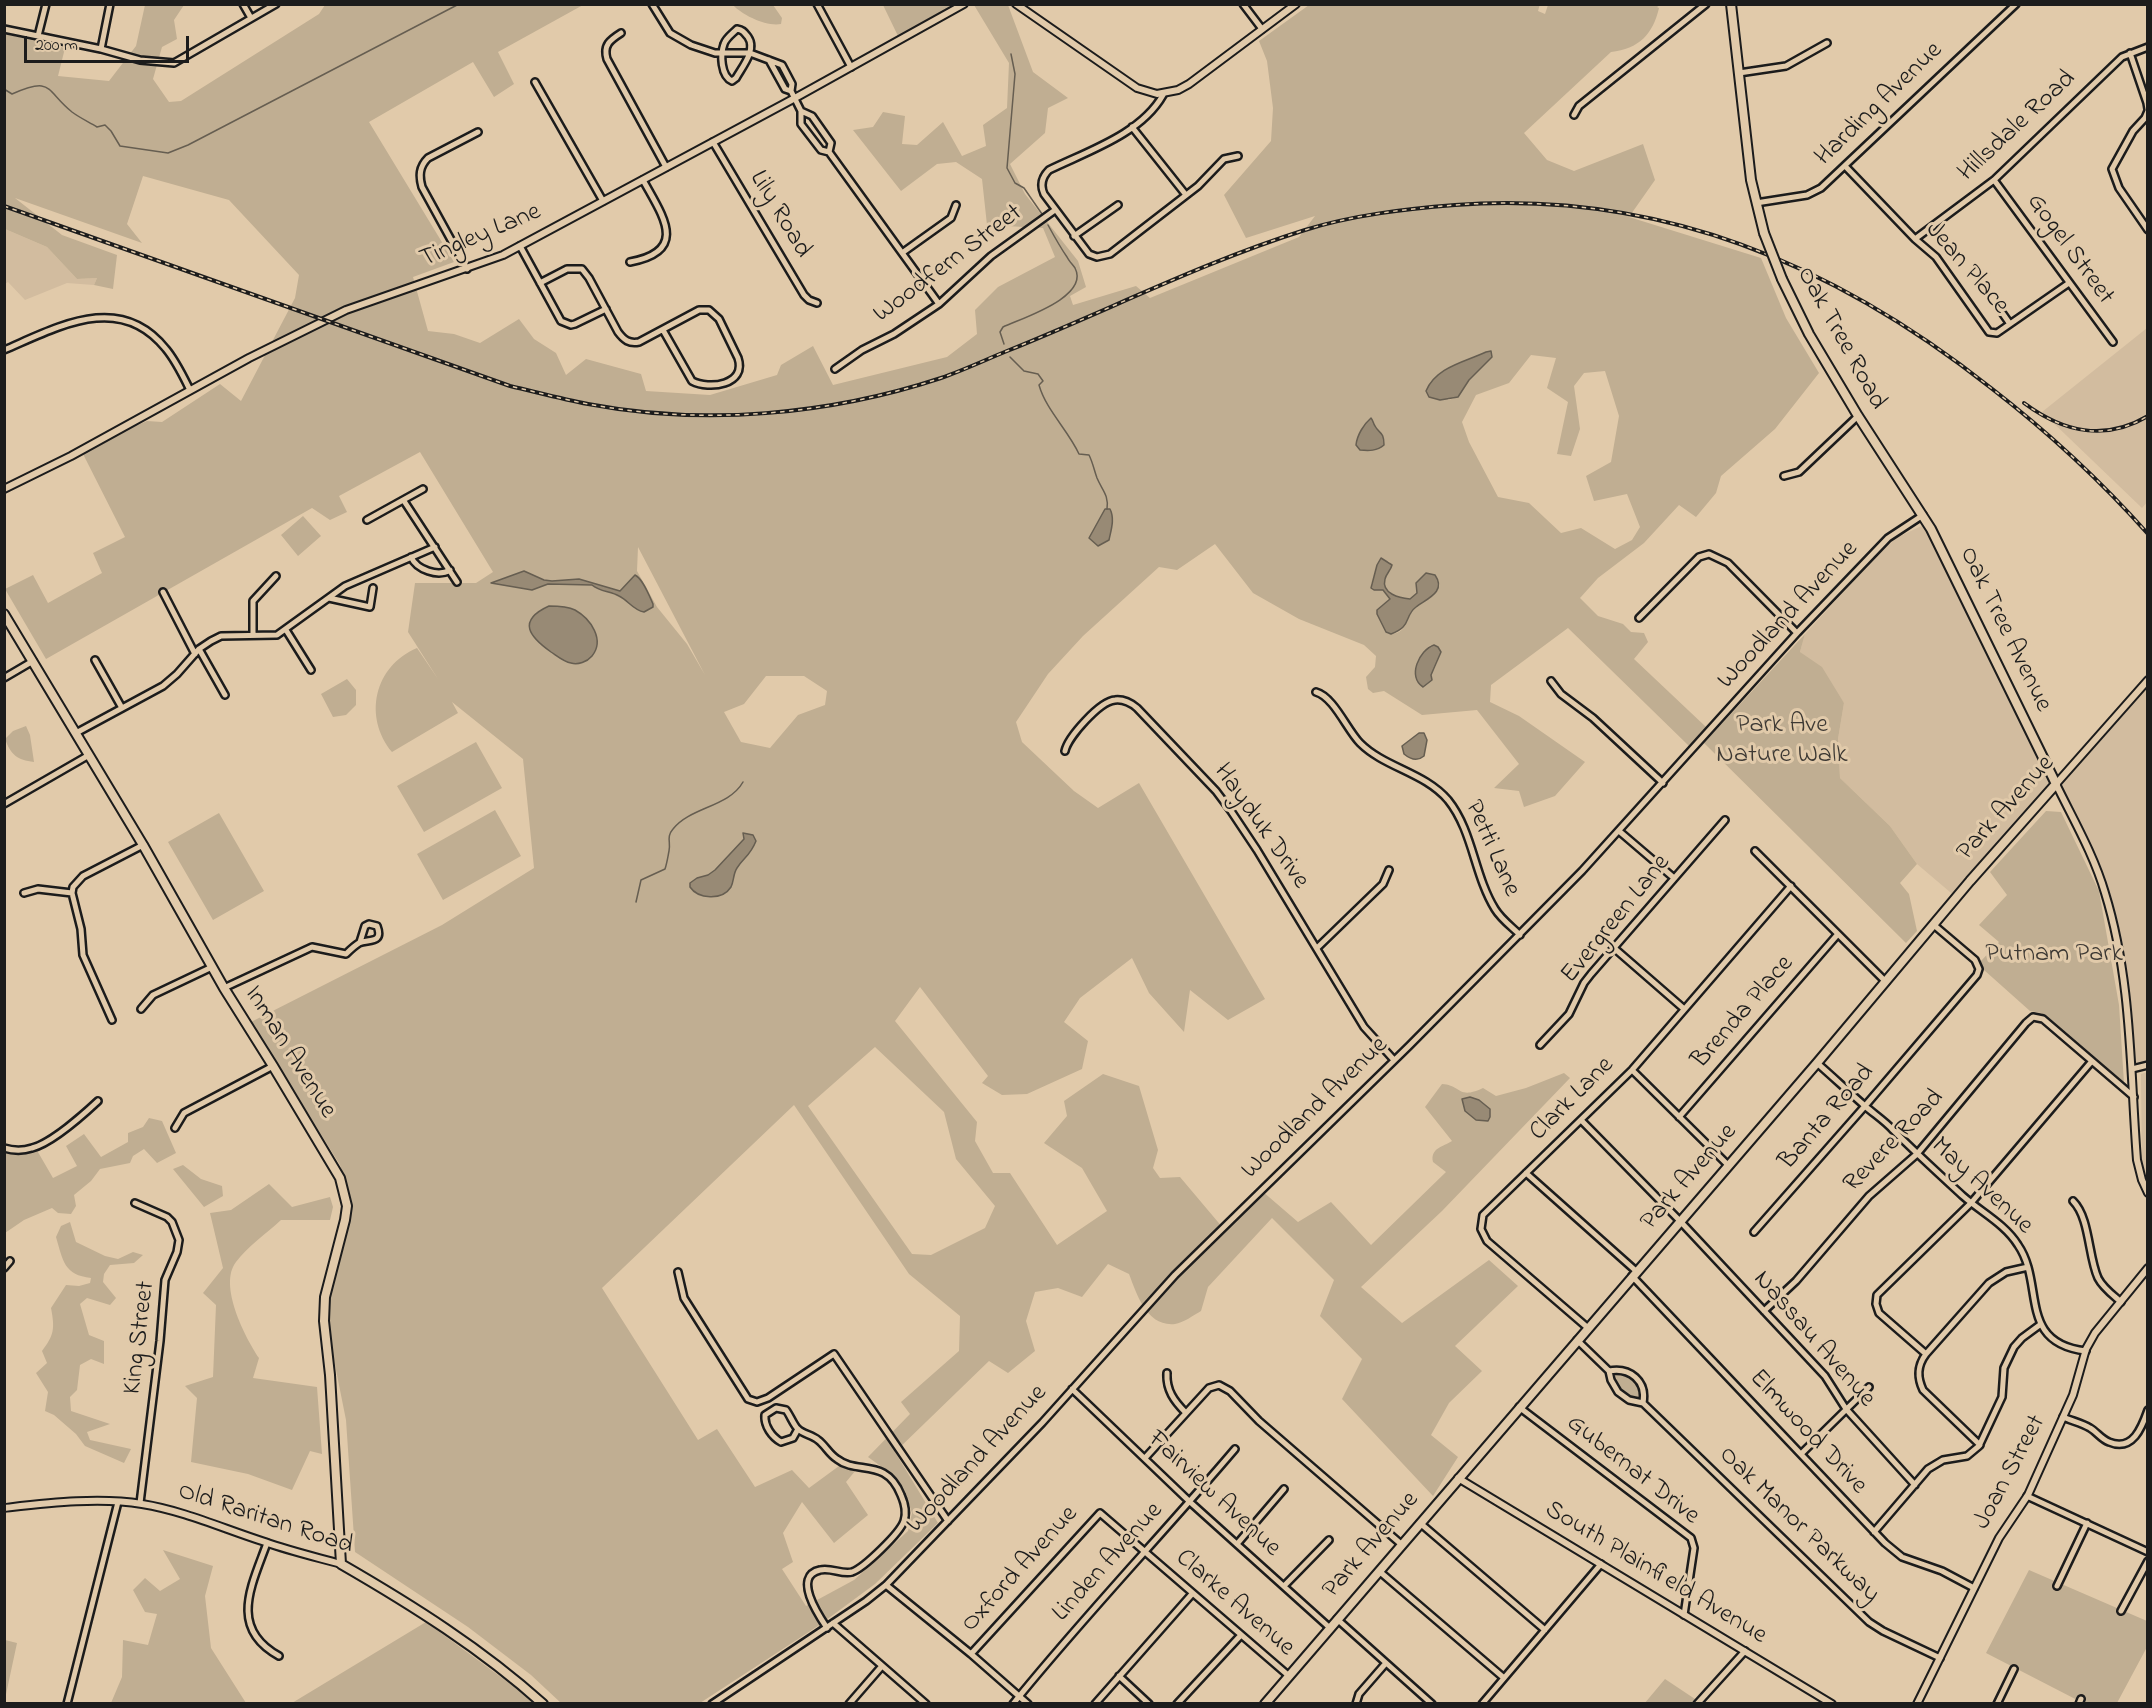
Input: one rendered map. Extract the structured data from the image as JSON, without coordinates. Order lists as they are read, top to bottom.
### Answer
{
  "streets": {
    "main road": [
      "Oak Tree Road",
      "Oak Tree Avenue",
      "Park Avenue",
      "Inman Avenue",
      "Old Raritan Road"
    ],
    "street": [
      "Harding Avenue",
      "Hillsdale Road",
      "Lily Road",
      "Tingley Lane",
      "Gogel Street",
      "Woodfern Street",
      "Jean Place",
      "Woodland Avenue",
      "Hayduk Drive",
      "Petti Lane",
      "Evergreen Lane",
      "Brenda Place",
      "Clark Lane",
      "Banta Road",
      "Revere Road",
      "May Avenue",
      "King Street",
      "Nassau Avenue",
      "Elmwood Drive",
      "Gubernat Drive",
      "Joan Street",
      "Fairview Avenue",
      "Oak Manor Parkway",
      "Linden Avenue",
      "Oxford Avenue",
      "South Plainfield Avenue",
      "Clarke Avenue"
    ]
  },
  "crossings": [
    ["Harding Avenue", "Jean Place"],
    ["Harding Avenue", "Oak Tree Road"],
    ["Hillsdale Road", "Gogel Street"],
    ["Hillsdale Road", "Jean Place"],
    ["Lily Road", "Tingley Lane"],
    ["Oak Tree Road", "Oak Tree Avenue"],
    ["Woodland Avenue", "Oak Tree Avenue"],
    ["Woodland Avenue", "Hayduk Drive"],
    ["Woodland Avenue", "Petti Lane"],
    ["Woodland Avenue", "Fairview Avenue"],
    ["Oak Tree Avenue", "Park Avenue"],
    ["Park Avenue", "Clark Lane"],
    ["Park Avenue", "Banta Road"],
    ["Park Avenue", "May Avenue"],
    ["Park Avenue", "Nassau Avenue"],
    ["Park Avenue", "Elmwood Drive"],
    ["Park Avenue", "Gubernat Drive"],
    ["Park Avenue", "Fairview Avenue"],
    ["Park Avenue", "Oak Manor Parkway"],
    ["Park Avenue", "South Plainfield Avenue"],
    ["Park Avenue", "Clarke Avenue"],
    ["Inman Avenue", "Old Raritan Road"],
    ["Clark Lane", "Nassau Avenue"],
    ["Clark Lane", "Elmwood Drive"],
    ["Banta Road", "May Avenue"],
    ["Revere Road", "May Avenue"],
    ["Revere Road", "Nassau Avenue"],
    ["King Street", "Old Raritan Road"],
    ["Elmwood Drive", "Joan Street"],
    ["Gubernat Drive", "South Plainfield Avenue"],
    ["Joan Street", "Oak Manor Parkway"],
    ["Fairview Avenue", "Linden Avenue"],
    ["Linden Avenue", "Clarke Avenue"],
    ["Oxford Avenue", "Clarke Avenue"]
  ],
  "parks": ["Park Ave Nature Walk", "Putnam Park"],
  "scale_bar": "200 m"
}
